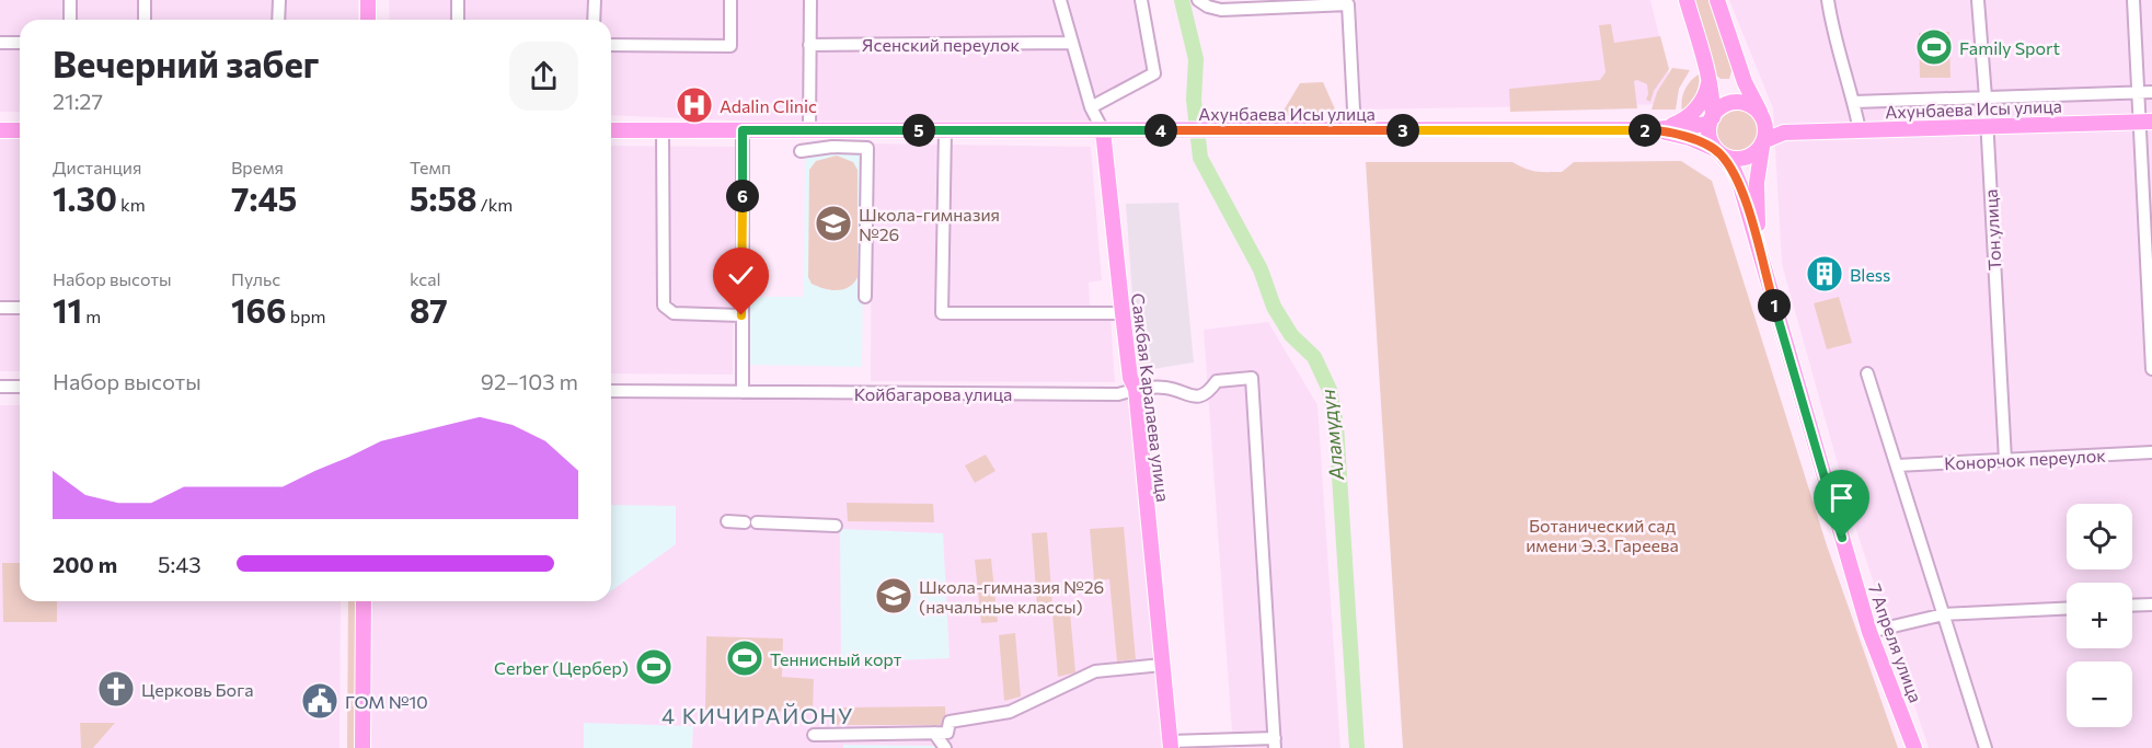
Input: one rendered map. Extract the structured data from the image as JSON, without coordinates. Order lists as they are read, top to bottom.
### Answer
{
  "streets": {
    "main road": ["Ахунбаева Исы улица", "Саякбая Каралаева улица", "7 Апреля улица"],
    "street": [
      "Ясенский переулок",
      "Тон улица",
      "Койбагарова улица",
      "Конорчок переулок"
    ]
  },
  "crossings": [
    ["Ахунбаева Исы улица", "Тон улица"],
    ["Ахунбаева Исы улица", "Саякбая Каралаева улица"],
    ["Ахунбаева Исы улица", "7 Апреля улица"],
    ["Тон улица", "Конорчок переулок"],
    ["Койбагарова улица", "Саякбая Каралаева улица"]
  ],
  "districts": ["4 КИЧИРАЙОНУ"],
  "water": ["Аламүдүн"],
  "parks": ["Ботанический сад имени Э.З. Гареева"],
  "places": {
    "sports": ["Family Sport", "Теннисный корт", "Cerber (Цербер)"],
    "hospital": ["Adalin Clinic"],
    "school or university": ["Школа-гимназия №26", "Школа-гимназия №26 (начальные классы)"],
    "building": ["Bless"],
    "church": ["Церковь Бога"],
    "public building": ["ГОМ №10"]
  },
  "page": {
    "heading": ["Вечерний забег", "21:27"],
    "pins": [
      "2",
      "3",
      "4",
      "5",
      "6",
      "1"
    ],
    "stats": [
      ["Дистанция", "1.30 km"],
      ["Время", "7:45"],
      ["Темп", "5:58 /km"],
      ["Набор высоты", "11 m"],
      ["Пульс", "166 bpm"],
      ["kcal", "87"]
    ],
    "chart": ["Набор высоты", "92–103 m"],
    "map_buttons": ["+", "−"],
    "list": [
      {
        "name": "200 m",
        "note": "5:43"
      }
    ]
  }
}
